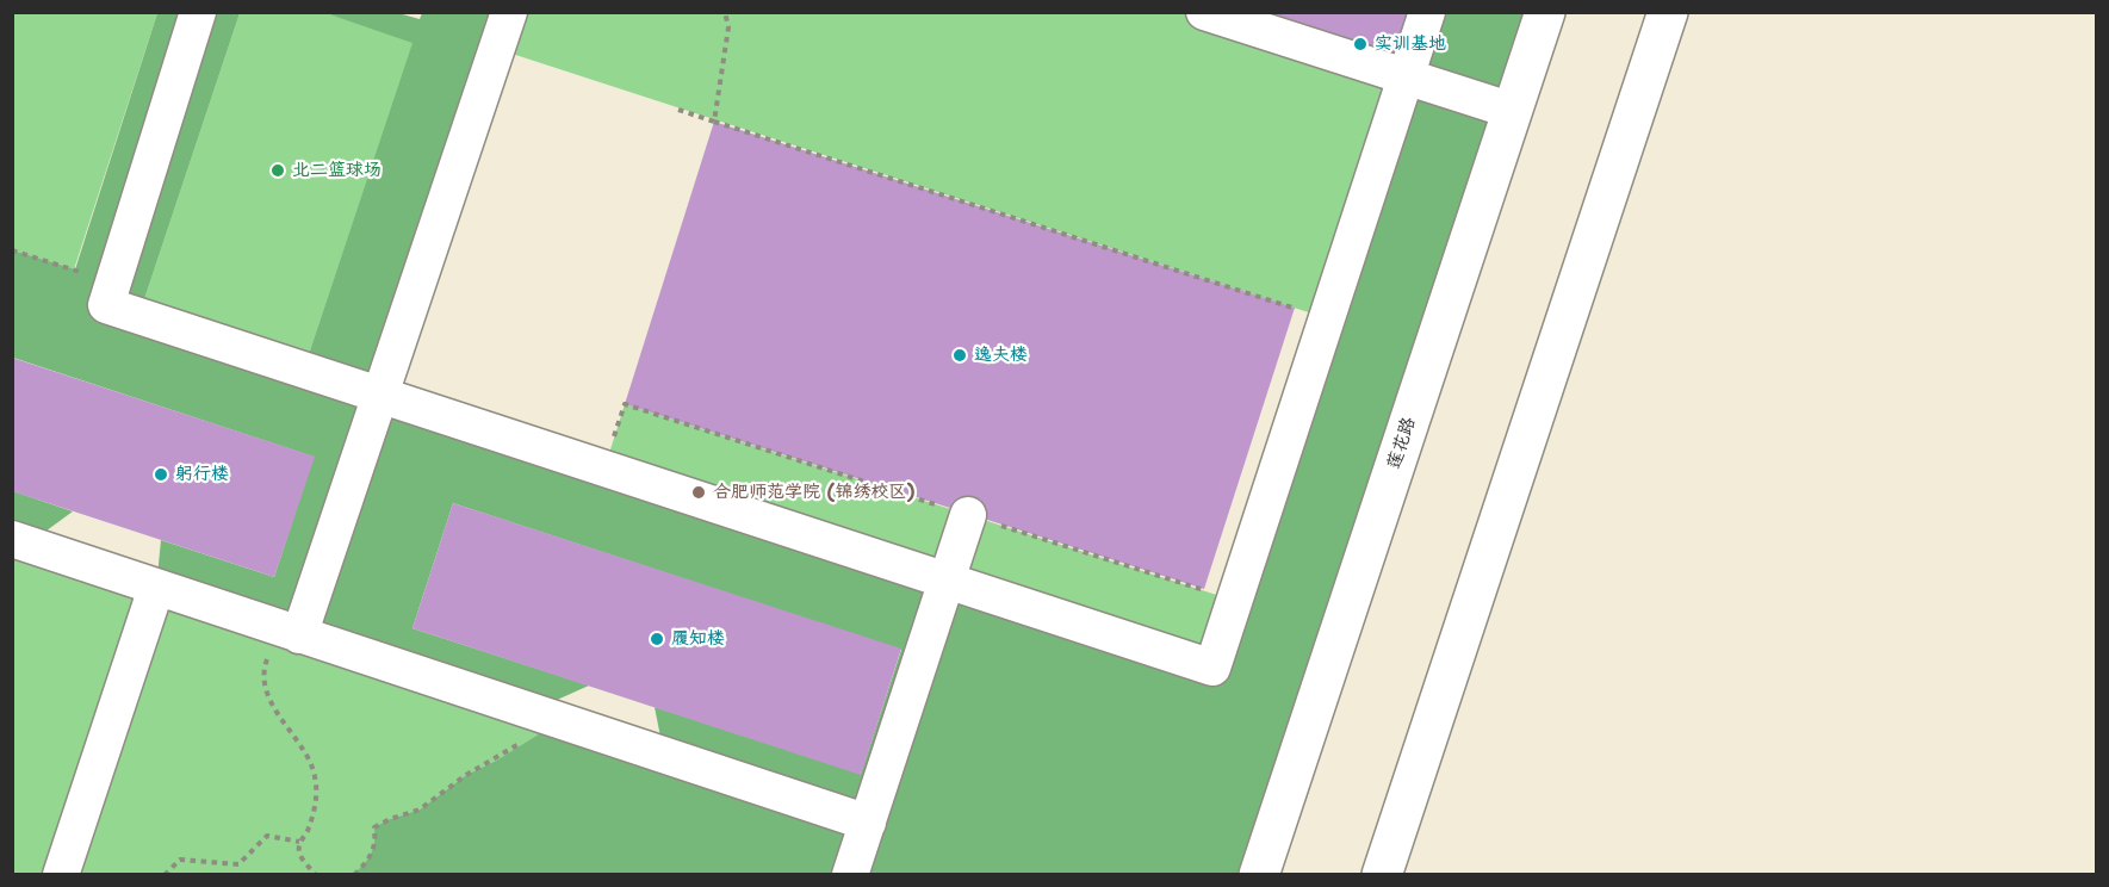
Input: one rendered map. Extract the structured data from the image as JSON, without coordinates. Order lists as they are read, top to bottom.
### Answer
{
  "streets": {
    "main road": ["莲花路"]
  },
  "places": [
    "实训基地",
    "北二篮球场",
    "逸夫楼",
    "躬行楼",
    "合肥师范学院 (锦绣校区)",
    "履知楼"
  ]
}
